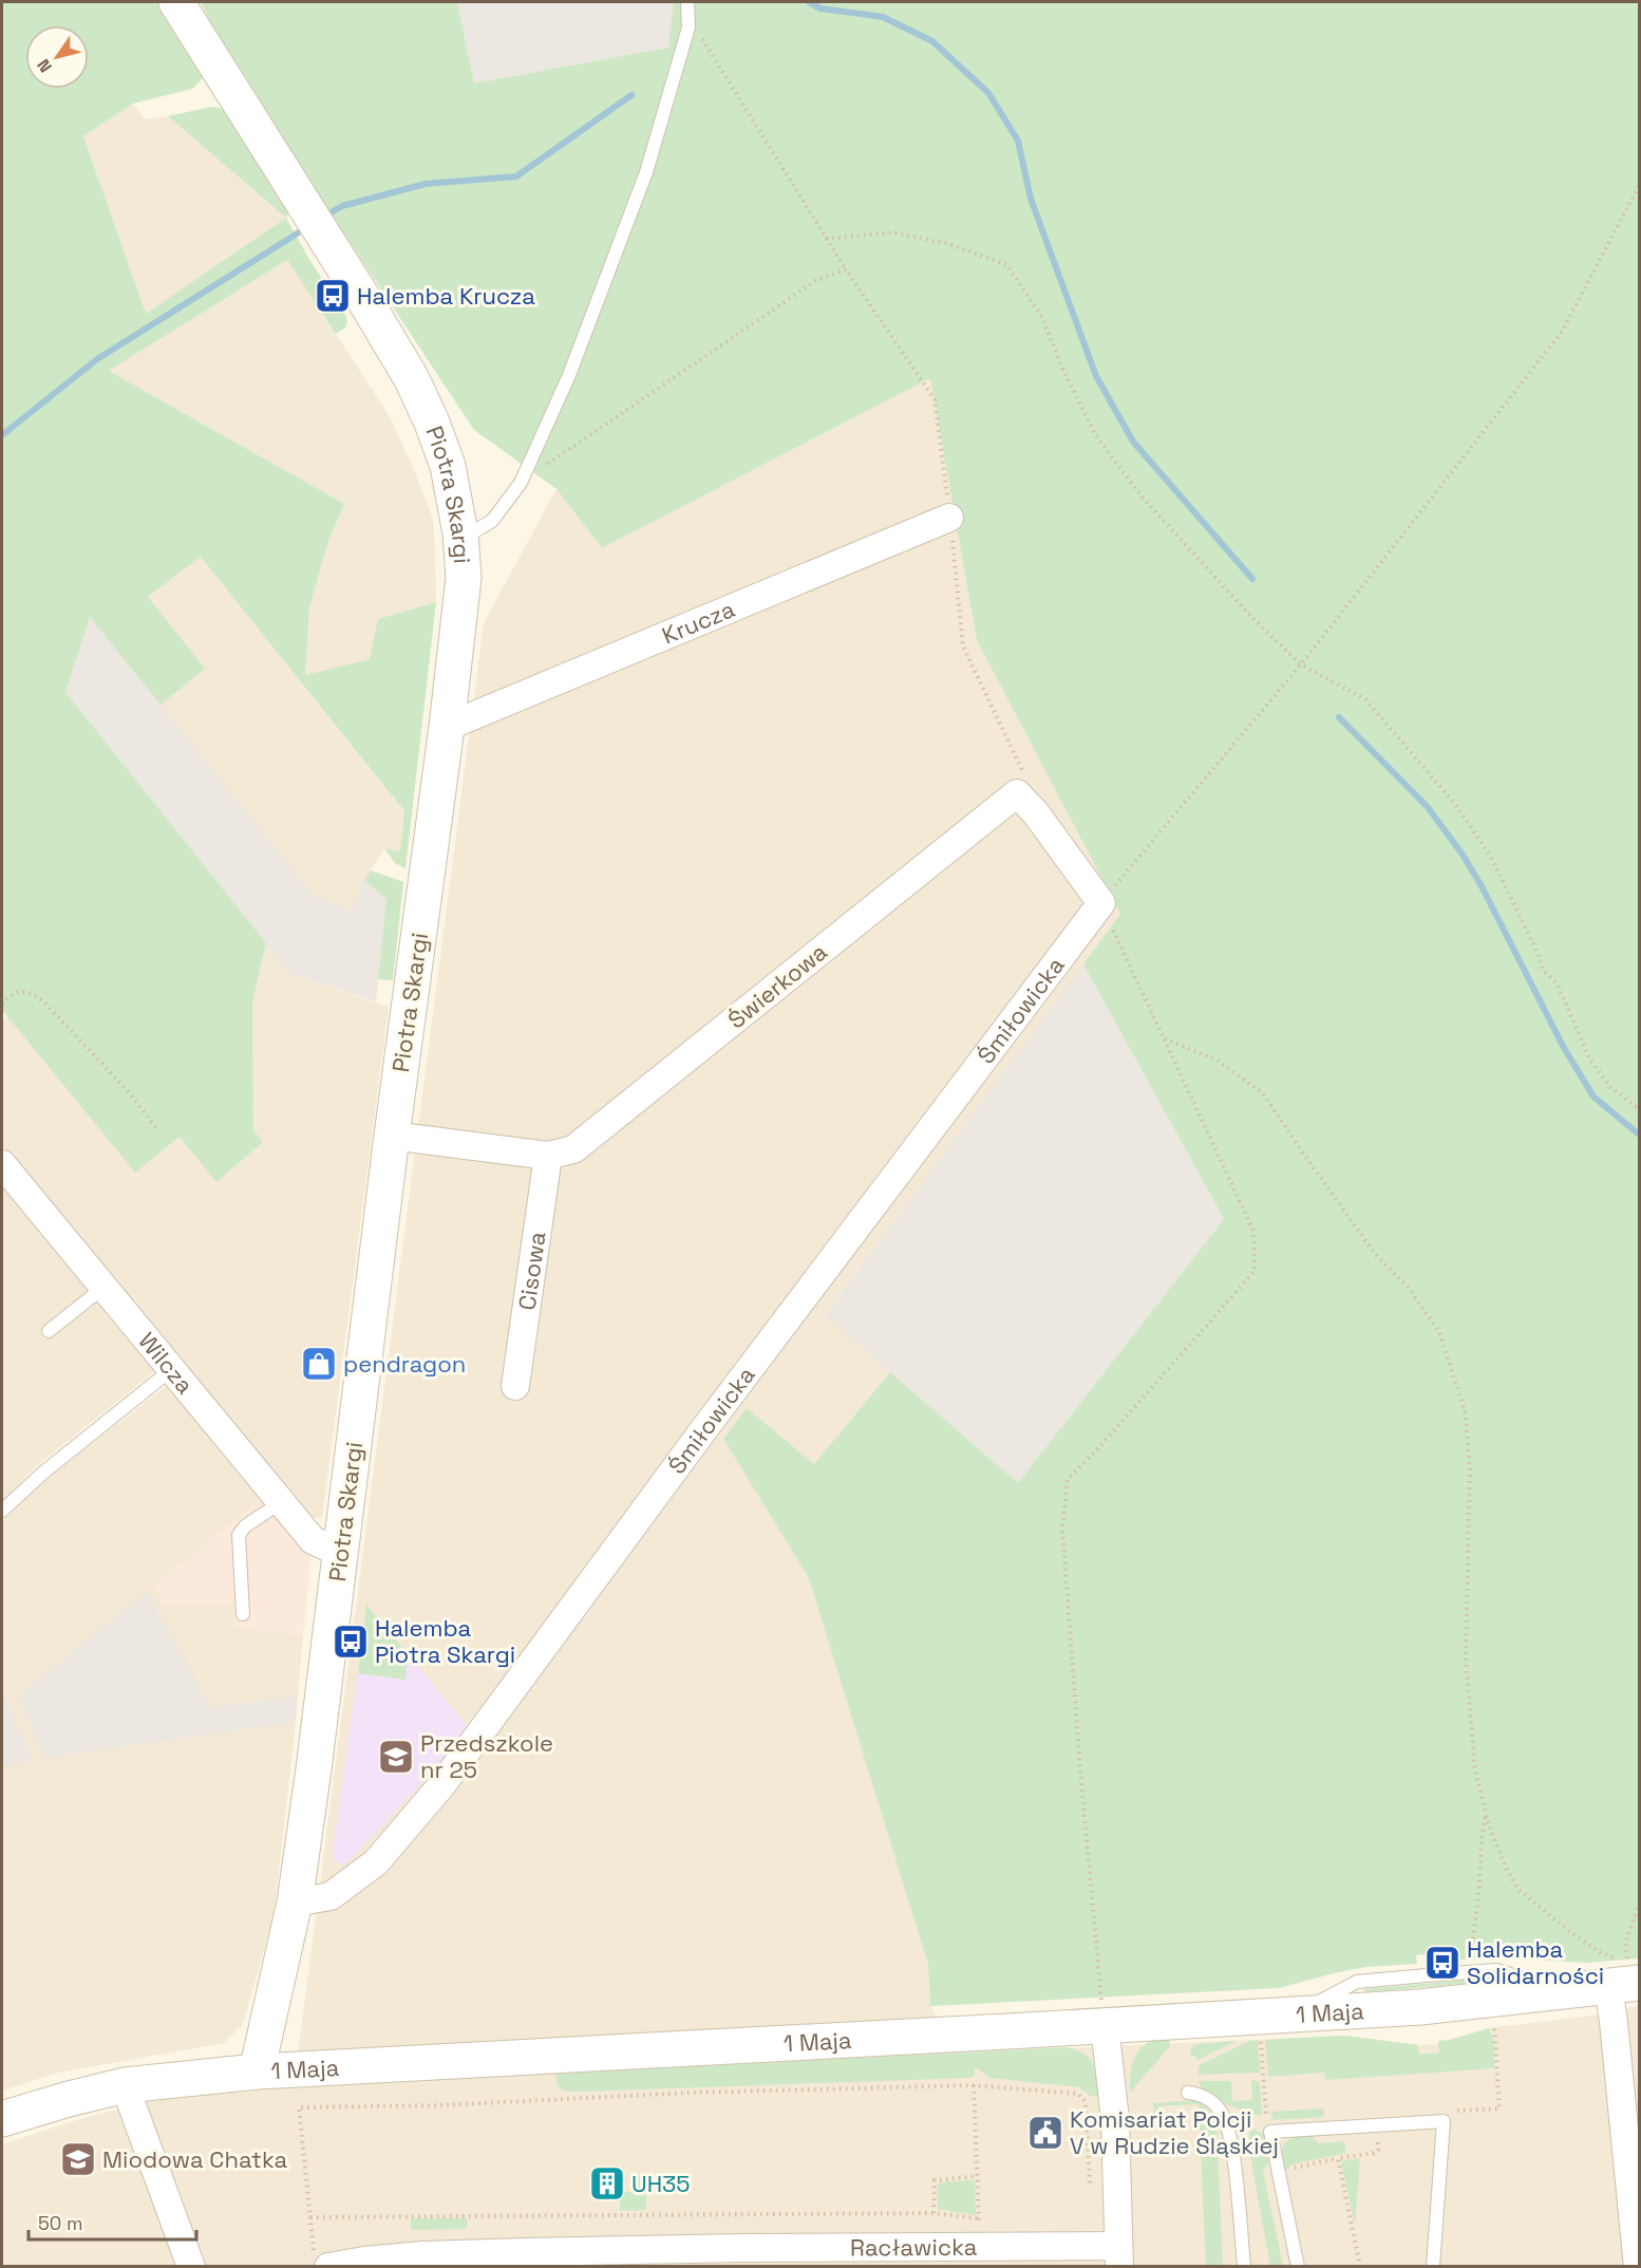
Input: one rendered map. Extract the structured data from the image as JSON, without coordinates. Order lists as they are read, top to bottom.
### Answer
{
  "streets": {
    "street": [
      "Piotra Skargi",
      "Krucza",
      "Świerkowa",
      "Śmiłowicka",
      "Cisowa",
      "Wilcza",
      "1 Maja",
      "Racławicka"
    ]
  },
  "crossings": [
    ["Piotra Skargi", "Krucza"],
    ["Piotra Skargi", "Świerkowa"],
    ["Piotra Skargi", "Śmiłowicka"],
    ["Piotra Skargi", "Wilcza"],
    ["Piotra Skargi", "1 Maja"],
    ["Świerkowa", "Cisowa"]
  ],
  "places": {
    "bus stop": ["Halemba Krucza", "Halemba Piotra Skargi", "Halemba Solidarności"],
    "shop": ["pendragon"],
    "school or university": ["Przedszkole nr 25", "Miodowa Chatka"],
    "public building": ["Komisariat Polcji V w Rudzie Śląskiej"],
    "building": ["UH35"]
  },
  "scale_bar": "50 m",
  "north": "bottom left"
}
